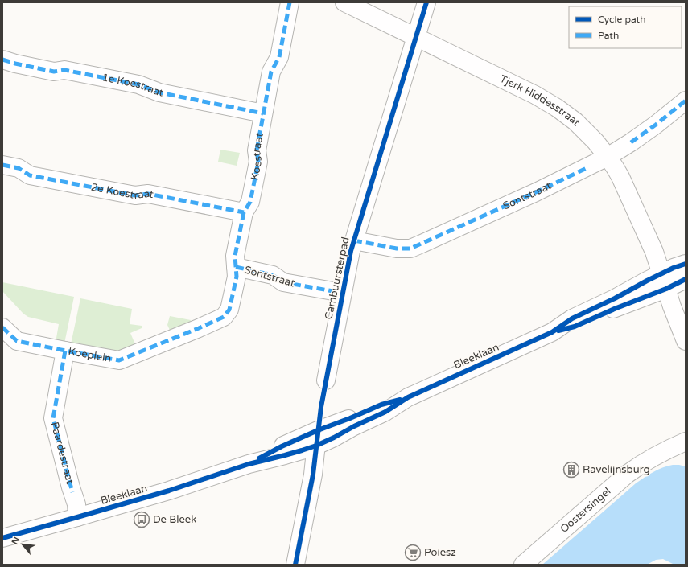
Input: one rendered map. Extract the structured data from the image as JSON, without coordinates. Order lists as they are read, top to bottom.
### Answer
{
  "streets": {
    "street": [
      "1e Koestraat",
      "Tjerk Hiddesstraat",
      "Koestraat",
      "2e Koestraat",
      "Sontstraat",
      "Cambuursterpad",
      "Koeplein",
      "Bleeklaan",
      "Paardestraat",
      "Oostersingel"
    ]
  },
  "crossings": [
    ["1e Koestraat", "Koestraat"],
    ["Tjerk Hiddesstraat", "Sontstraat"],
    ["Tjerk Hiddesstraat", "Cambuursterpad"],
    ["Tjerk Hiddesstraat", "Bleeklaan"],
    ["Koestraat", "2e Koestraat"],
    ["Koestraat", "Sontstraat"],
    ["Koestraat", "Koeplein"],
    ["Sontstraat", "Cambuursterpad"],
    ["Koeplein", "Paardestraat"],
    ["Bleeklaan", "Paardestraat"]
  ],
  "places": {
    "building": ["Ravelijnsburg"],
    "bus stop": ["De Bleek"],
    "supermarket": ["Poiesz"]
  },
  "legend": ["Cycle path", "Path"],
  "north": "top left"
}
